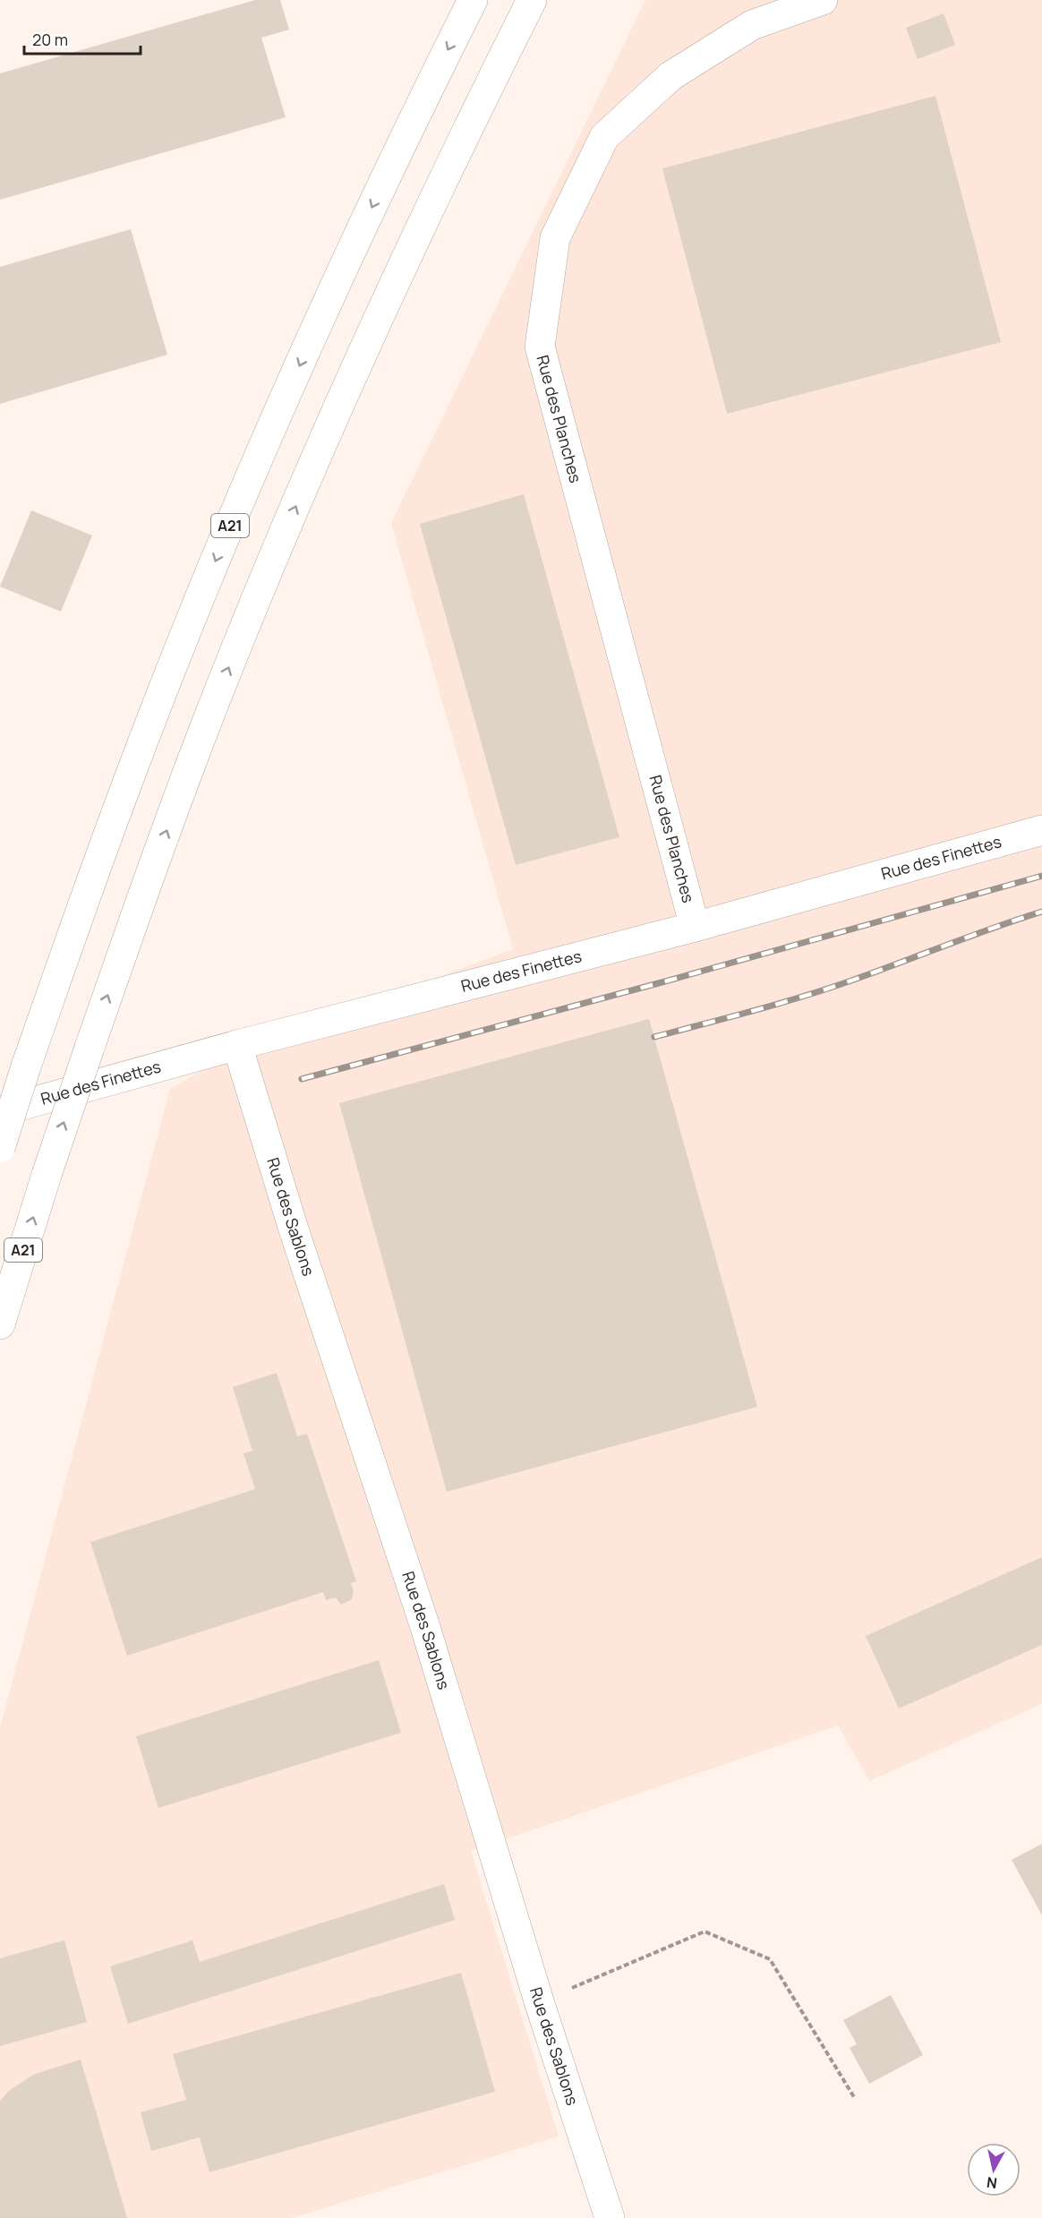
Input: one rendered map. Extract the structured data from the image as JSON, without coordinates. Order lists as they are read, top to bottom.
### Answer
{
  "streets": {
    "main road": [
      "Rue des Planches",
      "A21",
      "Rue des Finettes",
      "Rue des Sablons"
    ]
  },
  "crossings": [
    ["Rue des Planches", "Rue des Finettes"],
    ["Rue des Finettes", "Rue des Sablons"]
  ],
  "scale_bar": "20 m",
  "north": "bottom"
}
